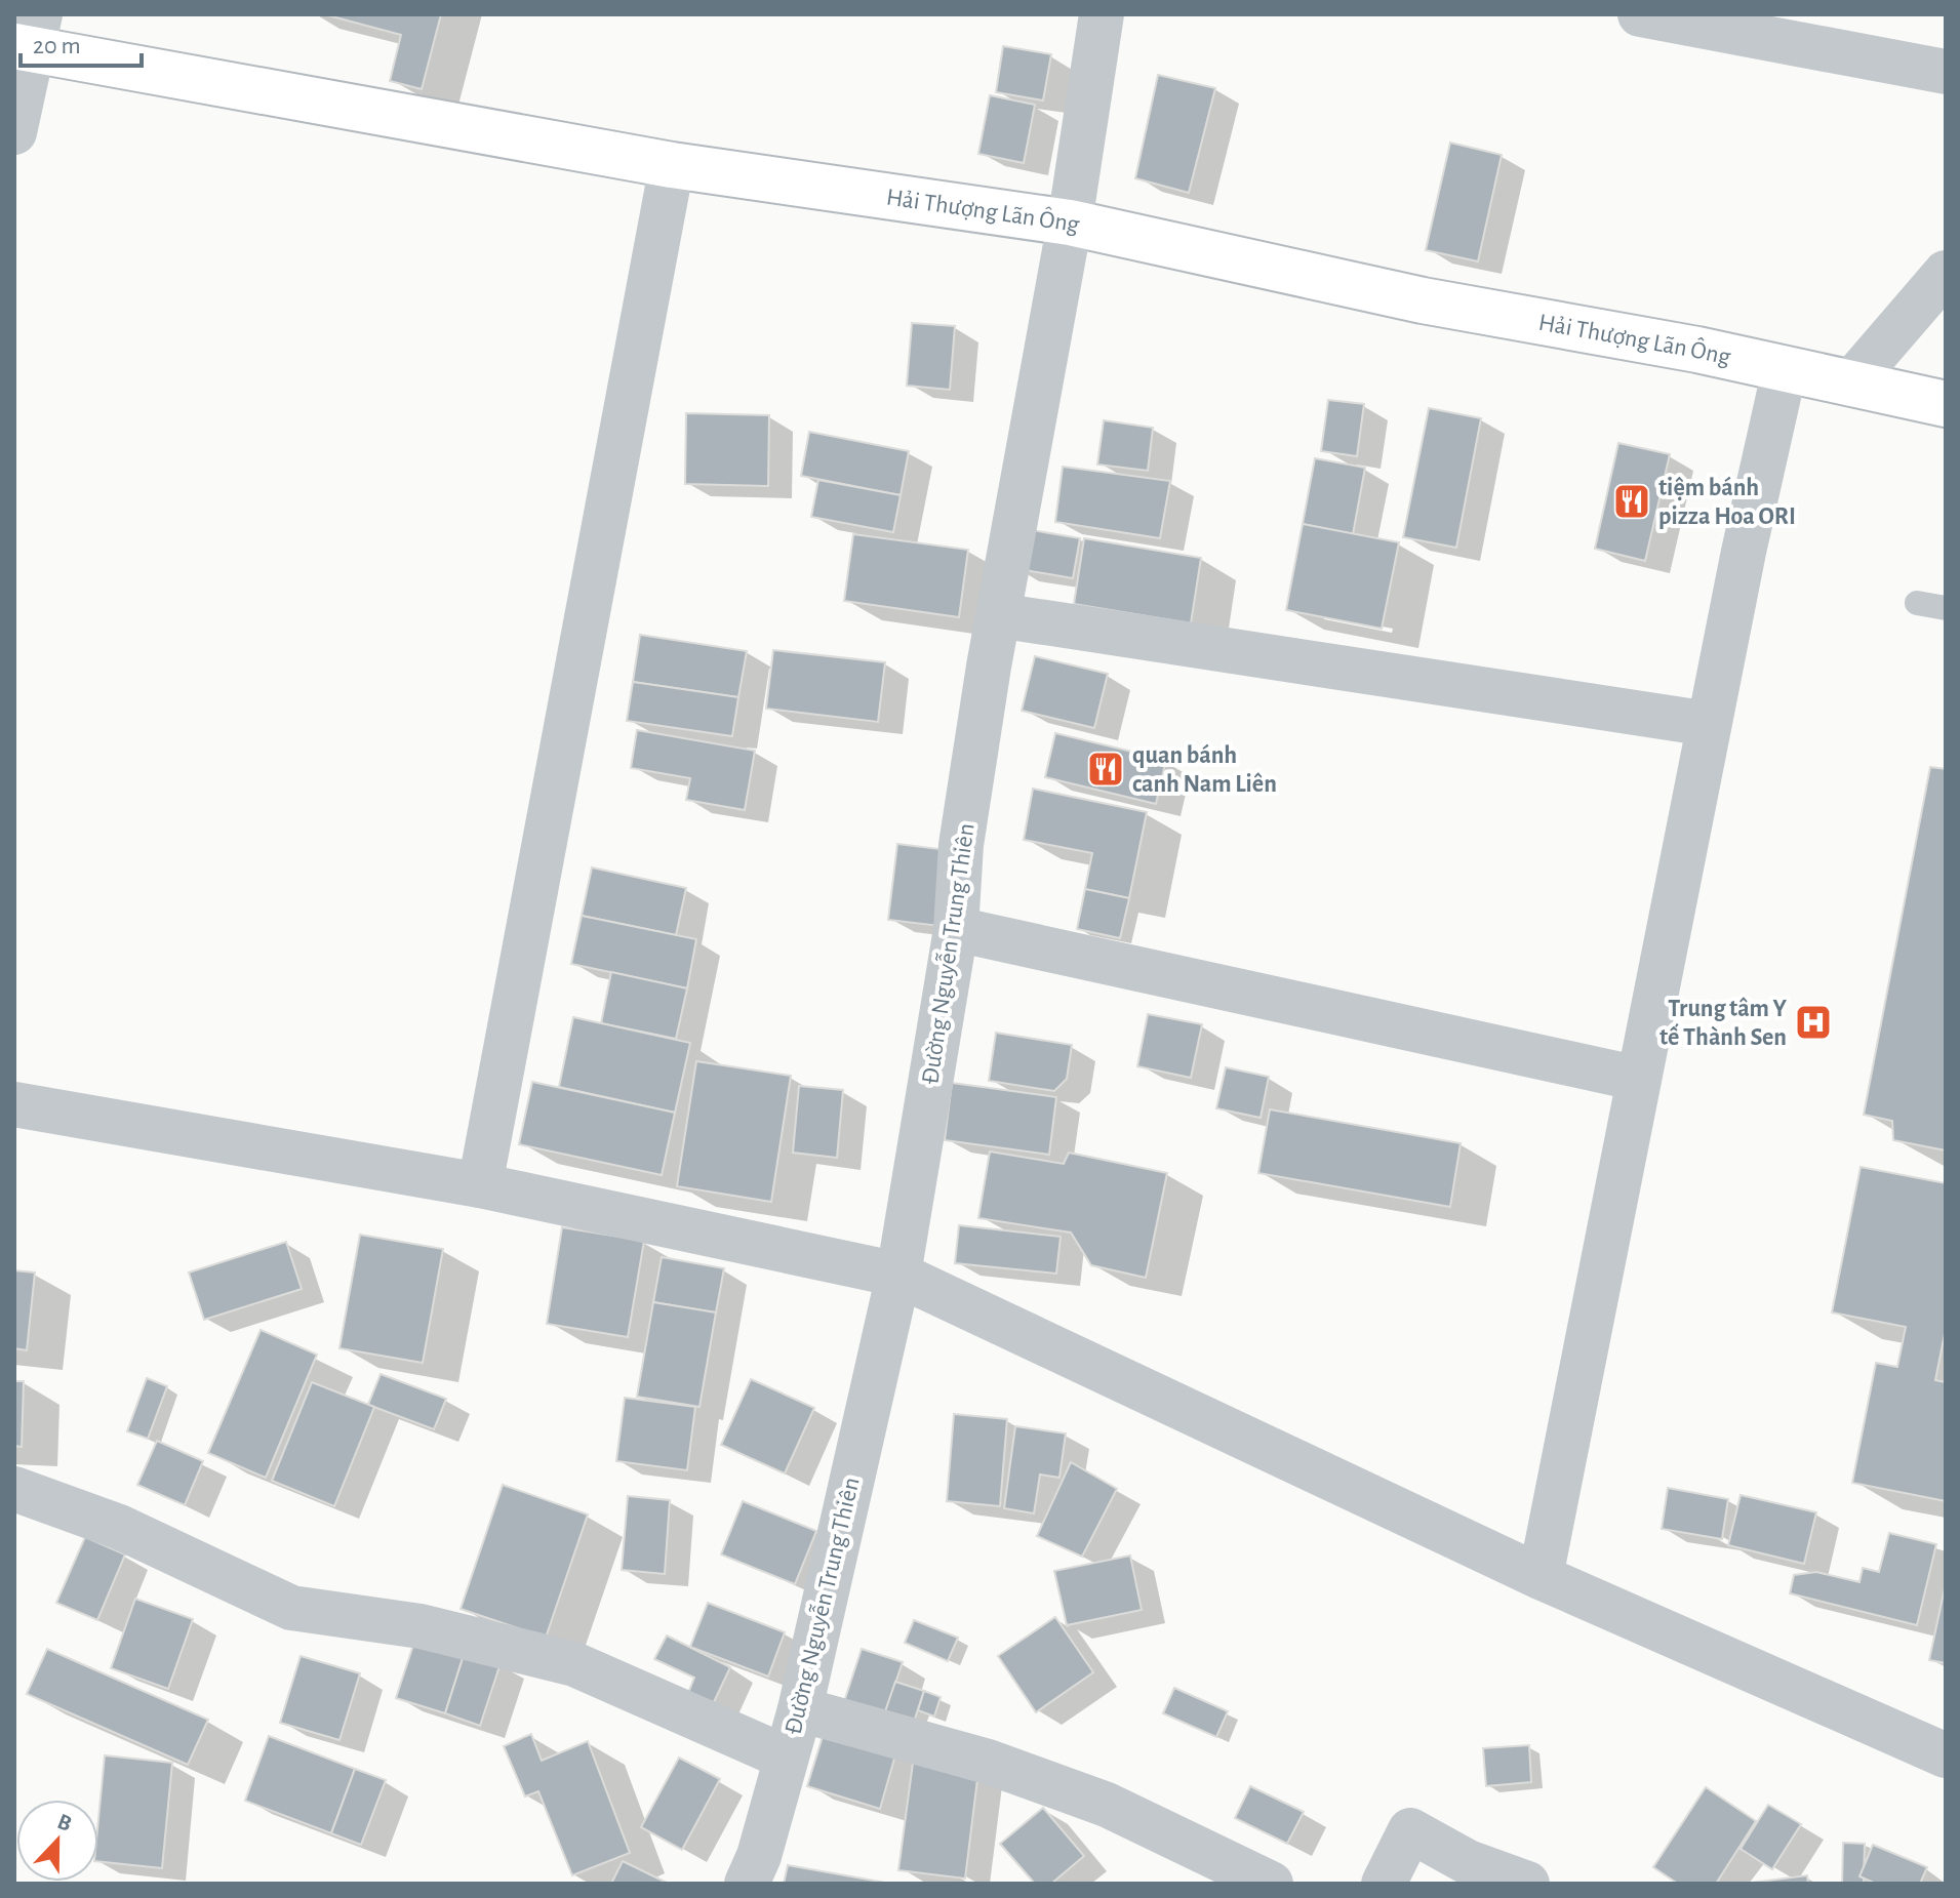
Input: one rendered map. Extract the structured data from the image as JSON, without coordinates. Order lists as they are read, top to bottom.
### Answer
{
  "streets": {
    "street": ["Hải Thượng Lãn Ông", "Đường Nguyễn Trung Thiên"]
  },
  "crossings": [
    ["Hải Thượng Lãn Ông", "Đường Nguyễn Trung Thiên"]
  ],
  "places": {
    "restaurant": ["tiệm bánh pizza Hoa ORI", "quan bánh canh Nam Liên"],
    "hospital": ["Trung tâm Y tế Thành Sen"]
  },
  "scale_bar": "20 m",
  "north": "top"
}
